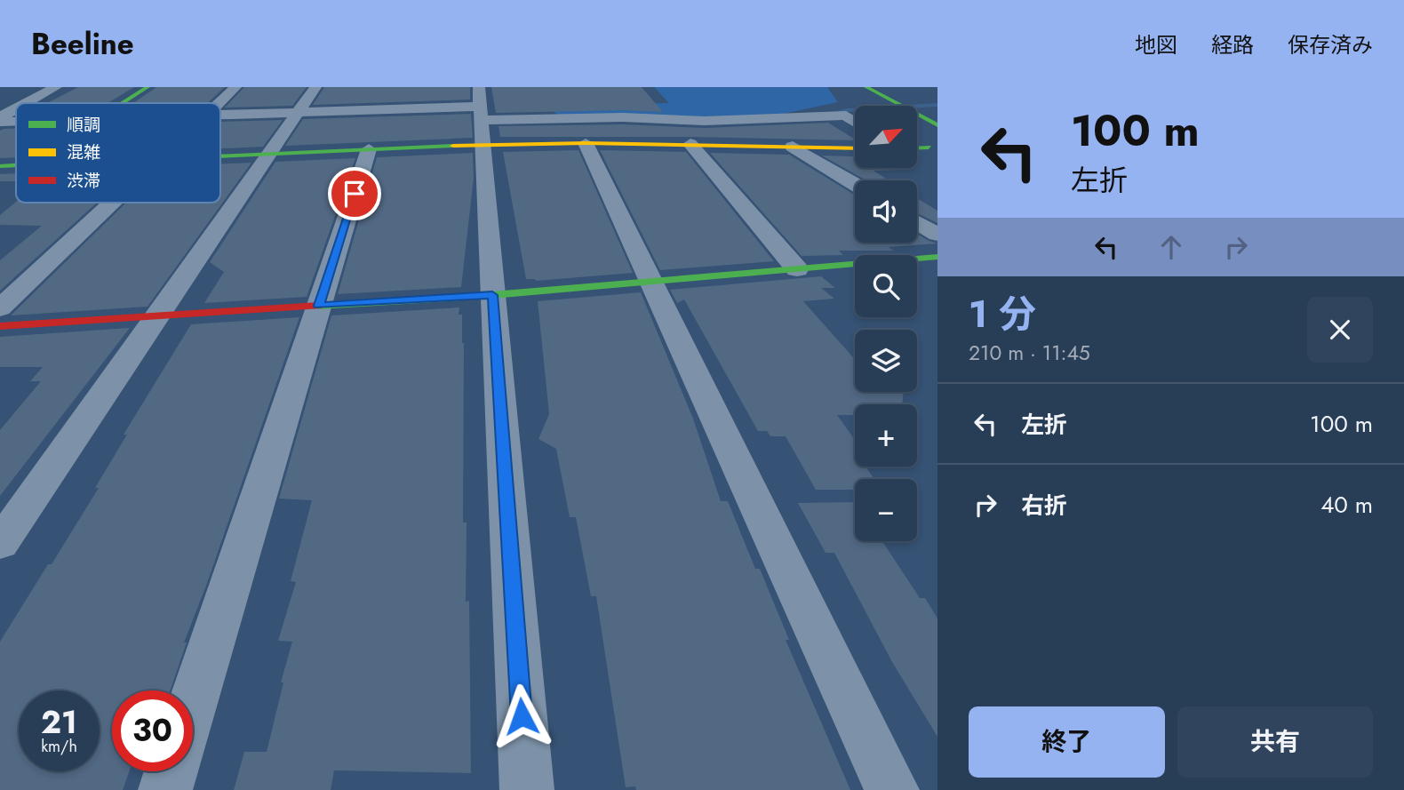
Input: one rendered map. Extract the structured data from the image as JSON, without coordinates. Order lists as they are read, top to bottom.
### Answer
{
  "legend": ["順調", "混雑", "渋滞"],
  "north": "top right",
  "page": {
    "header": "Beeline",
    "nav": ["地図", "経路", "保存済み"],
    "turn": ["100 m", "左折"],
    "map_buttons": ["+", "−"],
    "heading": ["1 分", "210 m · 11:45"],
    "list": [
      {
        "name": "左折",
        "value": "100 m"
      },
      {
        "name": "右折",
        "value": "40 m"
      }
    ],
    "speed": "21 km/h",
    "limit": "30",
    "buttons": ["終了", "共有"]
  }
}
